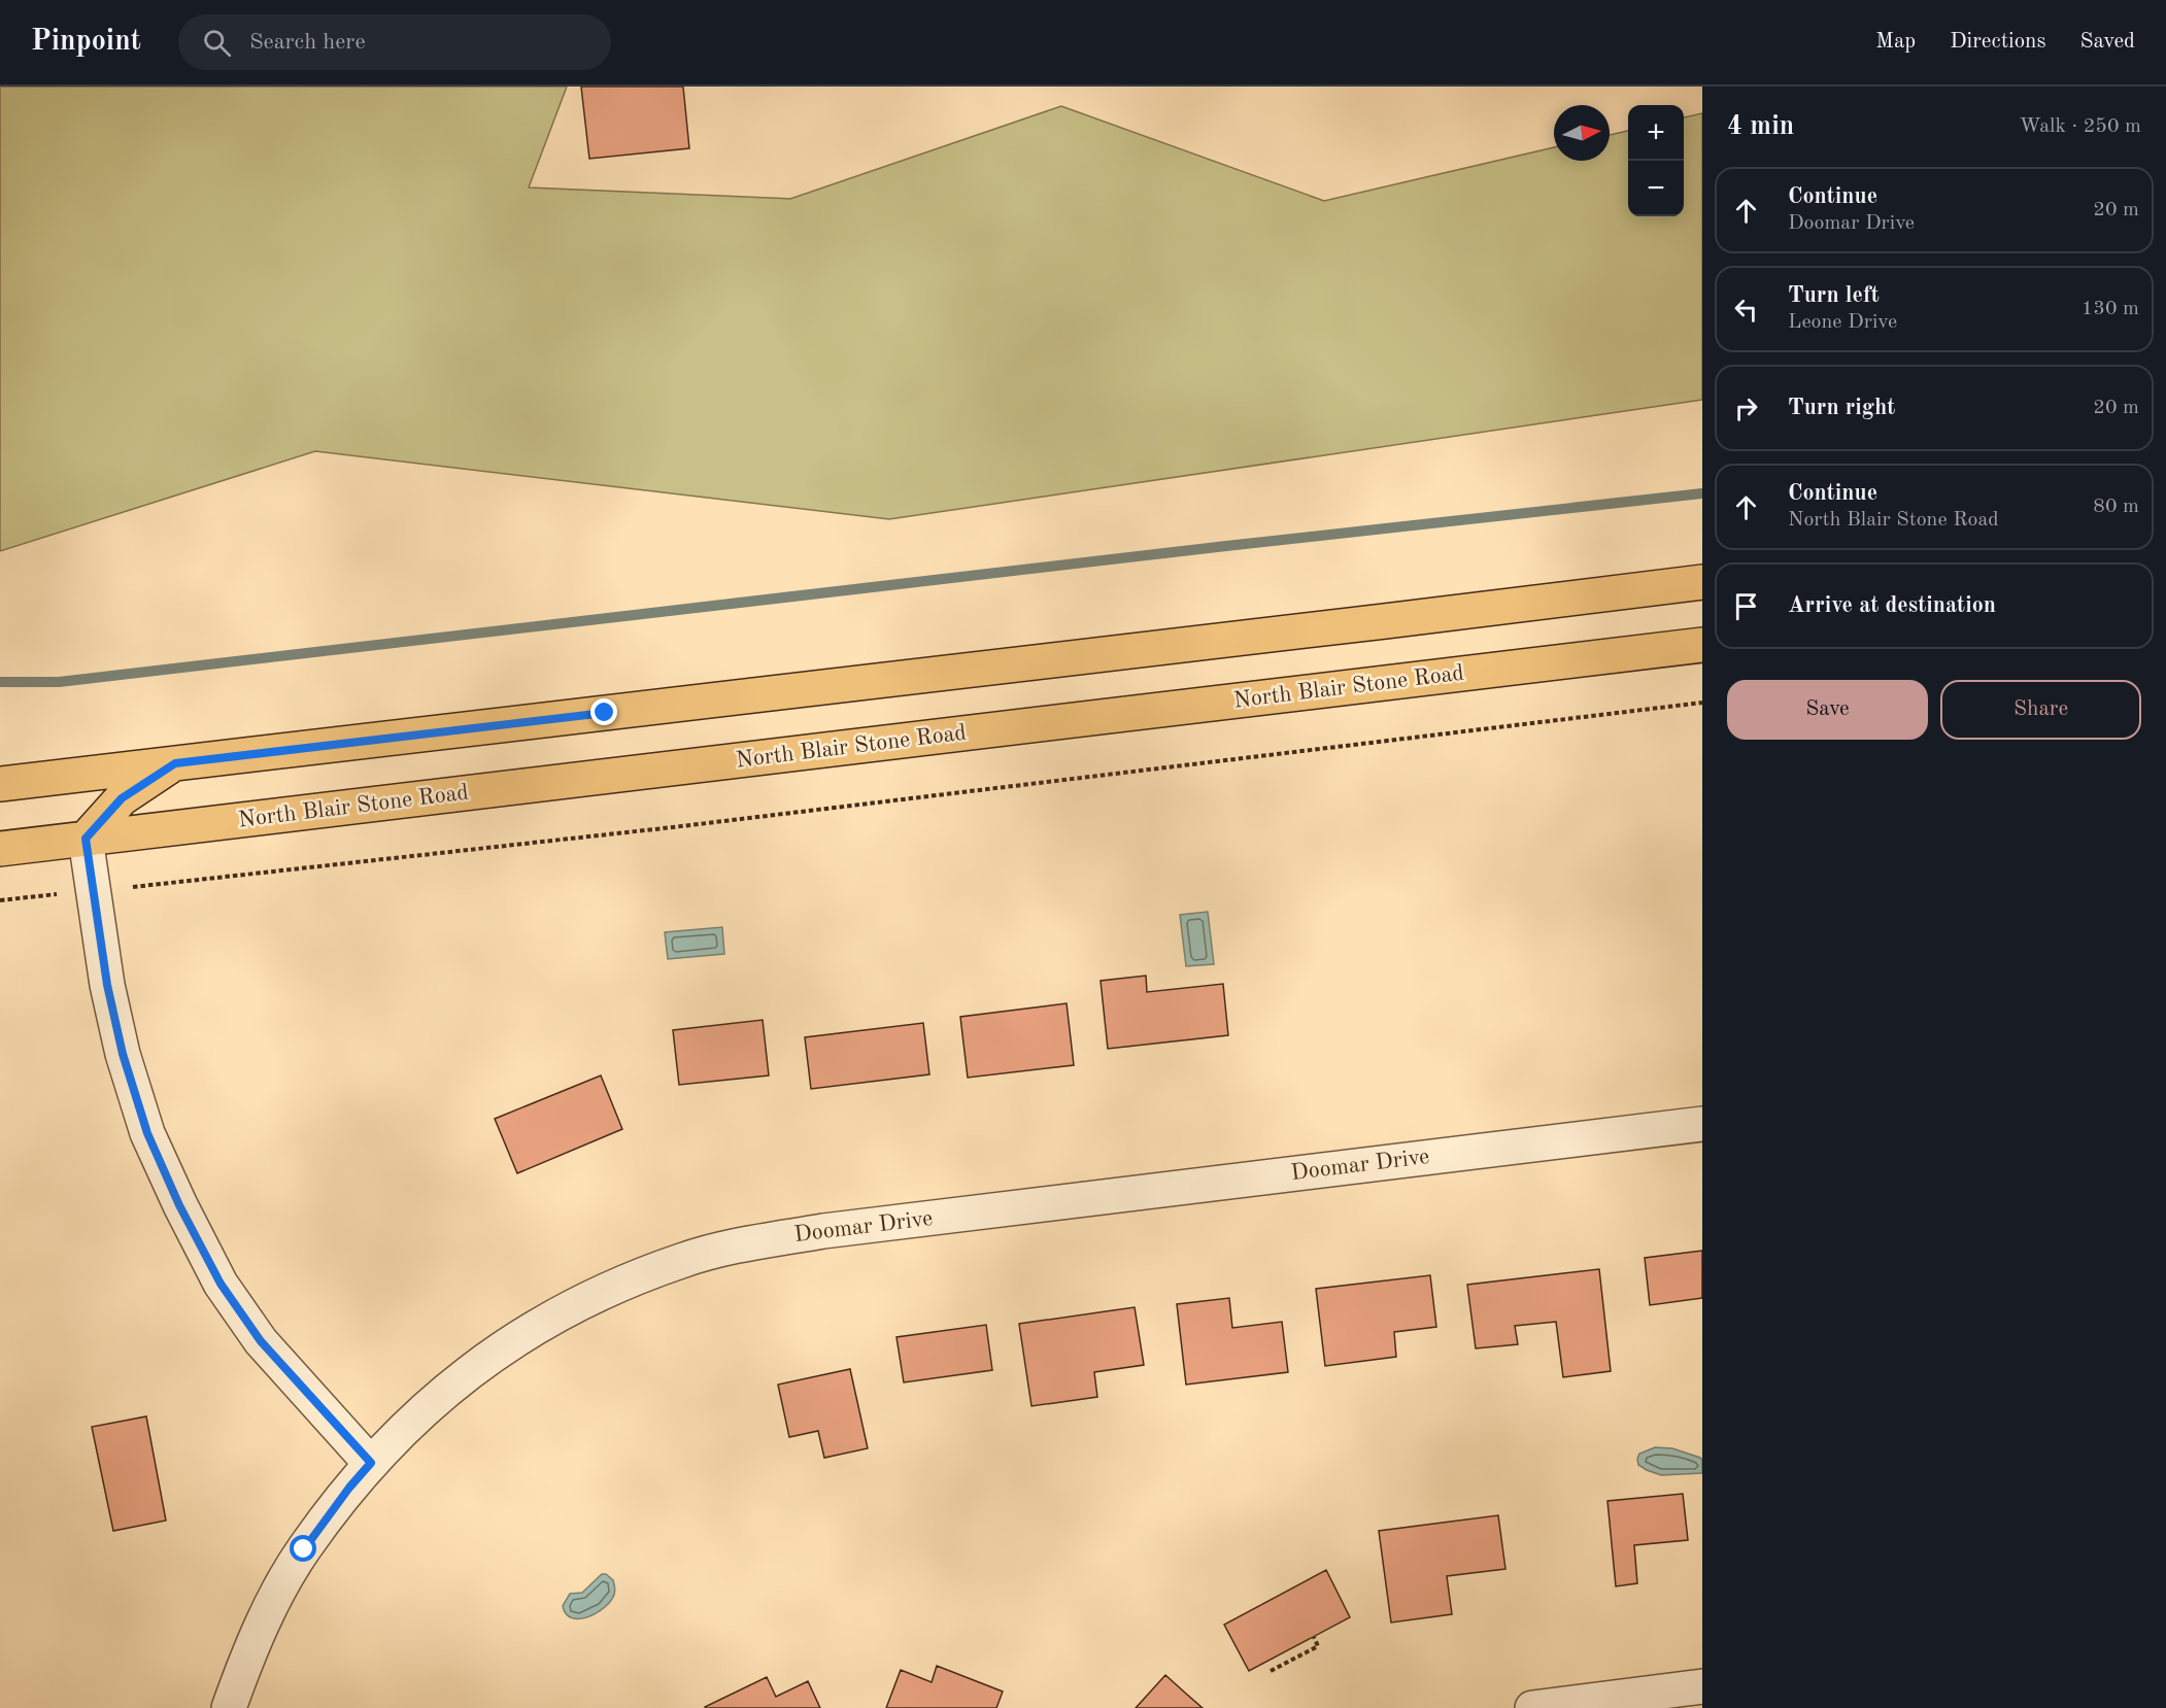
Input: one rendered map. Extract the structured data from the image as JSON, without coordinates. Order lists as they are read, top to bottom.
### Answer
{
  "streets": {
    "main road": ["North Blair Stone Road"],
    "street": ["Doomar Drive"]
  },
  "north": "right",
  "page": {
    "header": "Pinpoint",
    "search": "Search here",
    "nav": ["Map", "Directions", "Saved"],
    "heading": ["4 min", "Walk · 250 m"],
    "map_buttons": ["+", "−"],
    "list": [
      ["Continue", "Doomar Drive", "20 m"],
      ["Turn left", "Leone Drive", "130 m"],
      ["Turn right", "20 m"],
      ["Continue", "North Blair Stone Road", "80 m"],
      "Arrive at destination"
    ],
    "buttons": ["Save", "Share"]
  }
}
